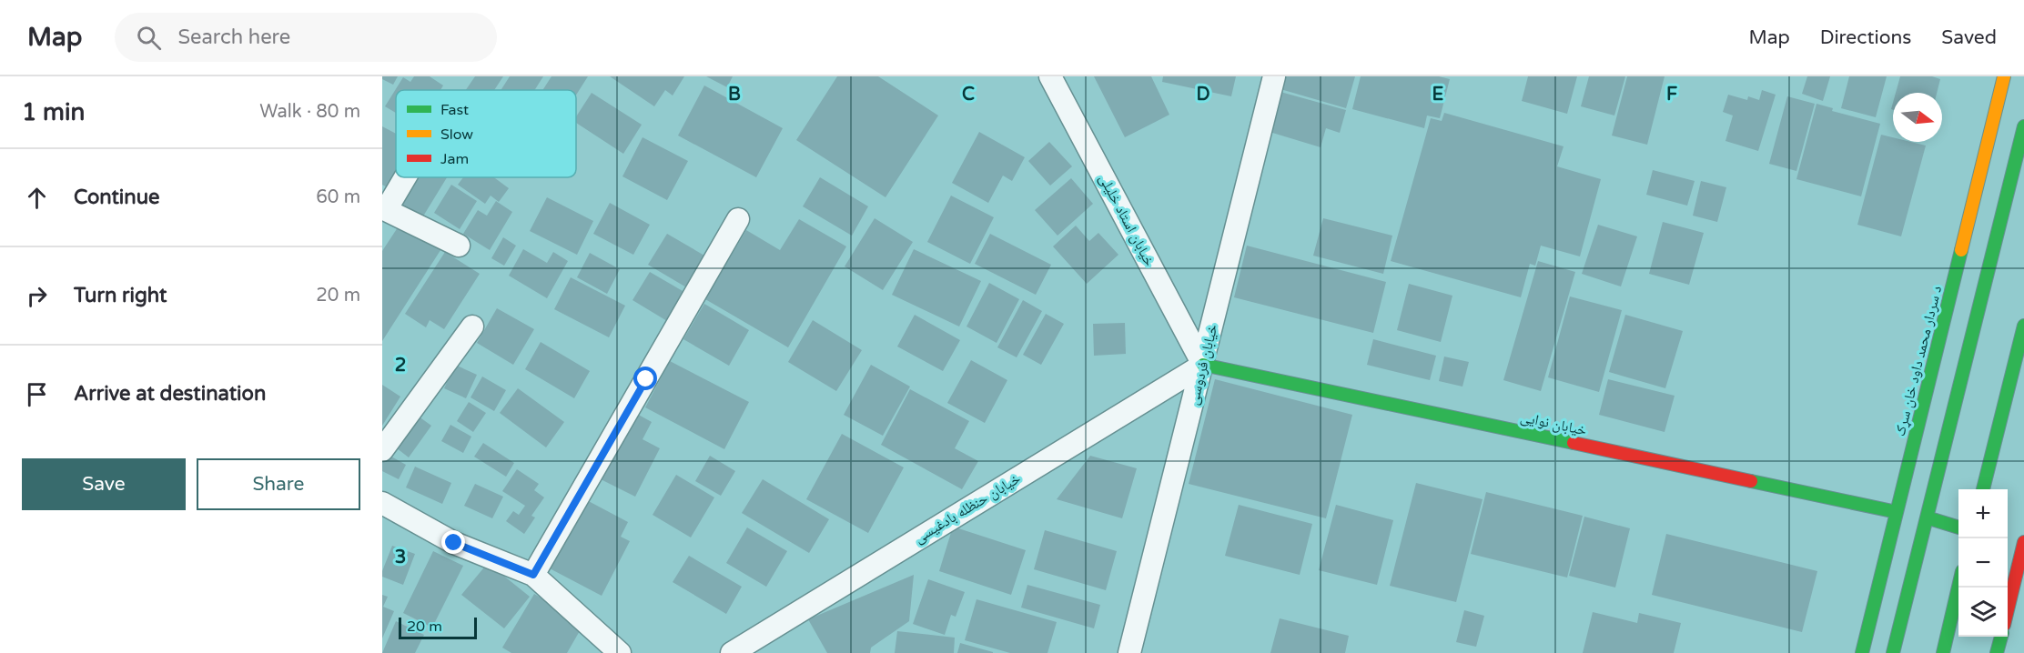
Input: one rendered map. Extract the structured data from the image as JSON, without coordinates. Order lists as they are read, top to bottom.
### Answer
{
  "streets": {
    "main road": ["د سردار محمد داود خان سړک", "خیابان نوایی"],
    "street": ["خیابان استاد خلیلی", "خیابان فردوسی", "خیابان حنظله بادغیسی"]
  },
  "crossings": [
    ["خیابان استاد خلیلی", "خیابان فردوسی"],
    ["خیابان استاد خلیلی", "خیابان نوایی"],
    ["خیابان استاد خلیلی", "خیابان حنظله بادغیسی"],
    ["د سردار محمد داود خان سړک", "خیابان نوایی"],
    ["خیابان فردوسی", "خیابان نوایی"],
    ["خیابان فردوسی", "خیابان حنظله بادغیسی"],
    ["خیابان نوایی", "خیابان حنظله بادغیسی"]
  ],
  "legend": ["Fast", "Slow", "Jam"],
  "scale_bar": "20 m",
  "north": "right",
  "page": {
    "header": "Map",
    "search": "Search here",
    "nav": ["Map", "Directions", "Saved"],
    "heading": ["1 min", "Walk · 80 m"],
    "list": [
      ["Continue", "60 m"],
      ["Turn right", "20 m"],
      "Arrive at destination"
    ],
    "buttons": ["Save", "Share"],
    "map_buttons": ["+", "−"],
    "scale": "20 m"
  },
  "grid": {
    "columns": [
      "B",
      "C",
      "D",
      "E",
      "F"
    ],
    "rows": ["2", "3"]
  }
}
